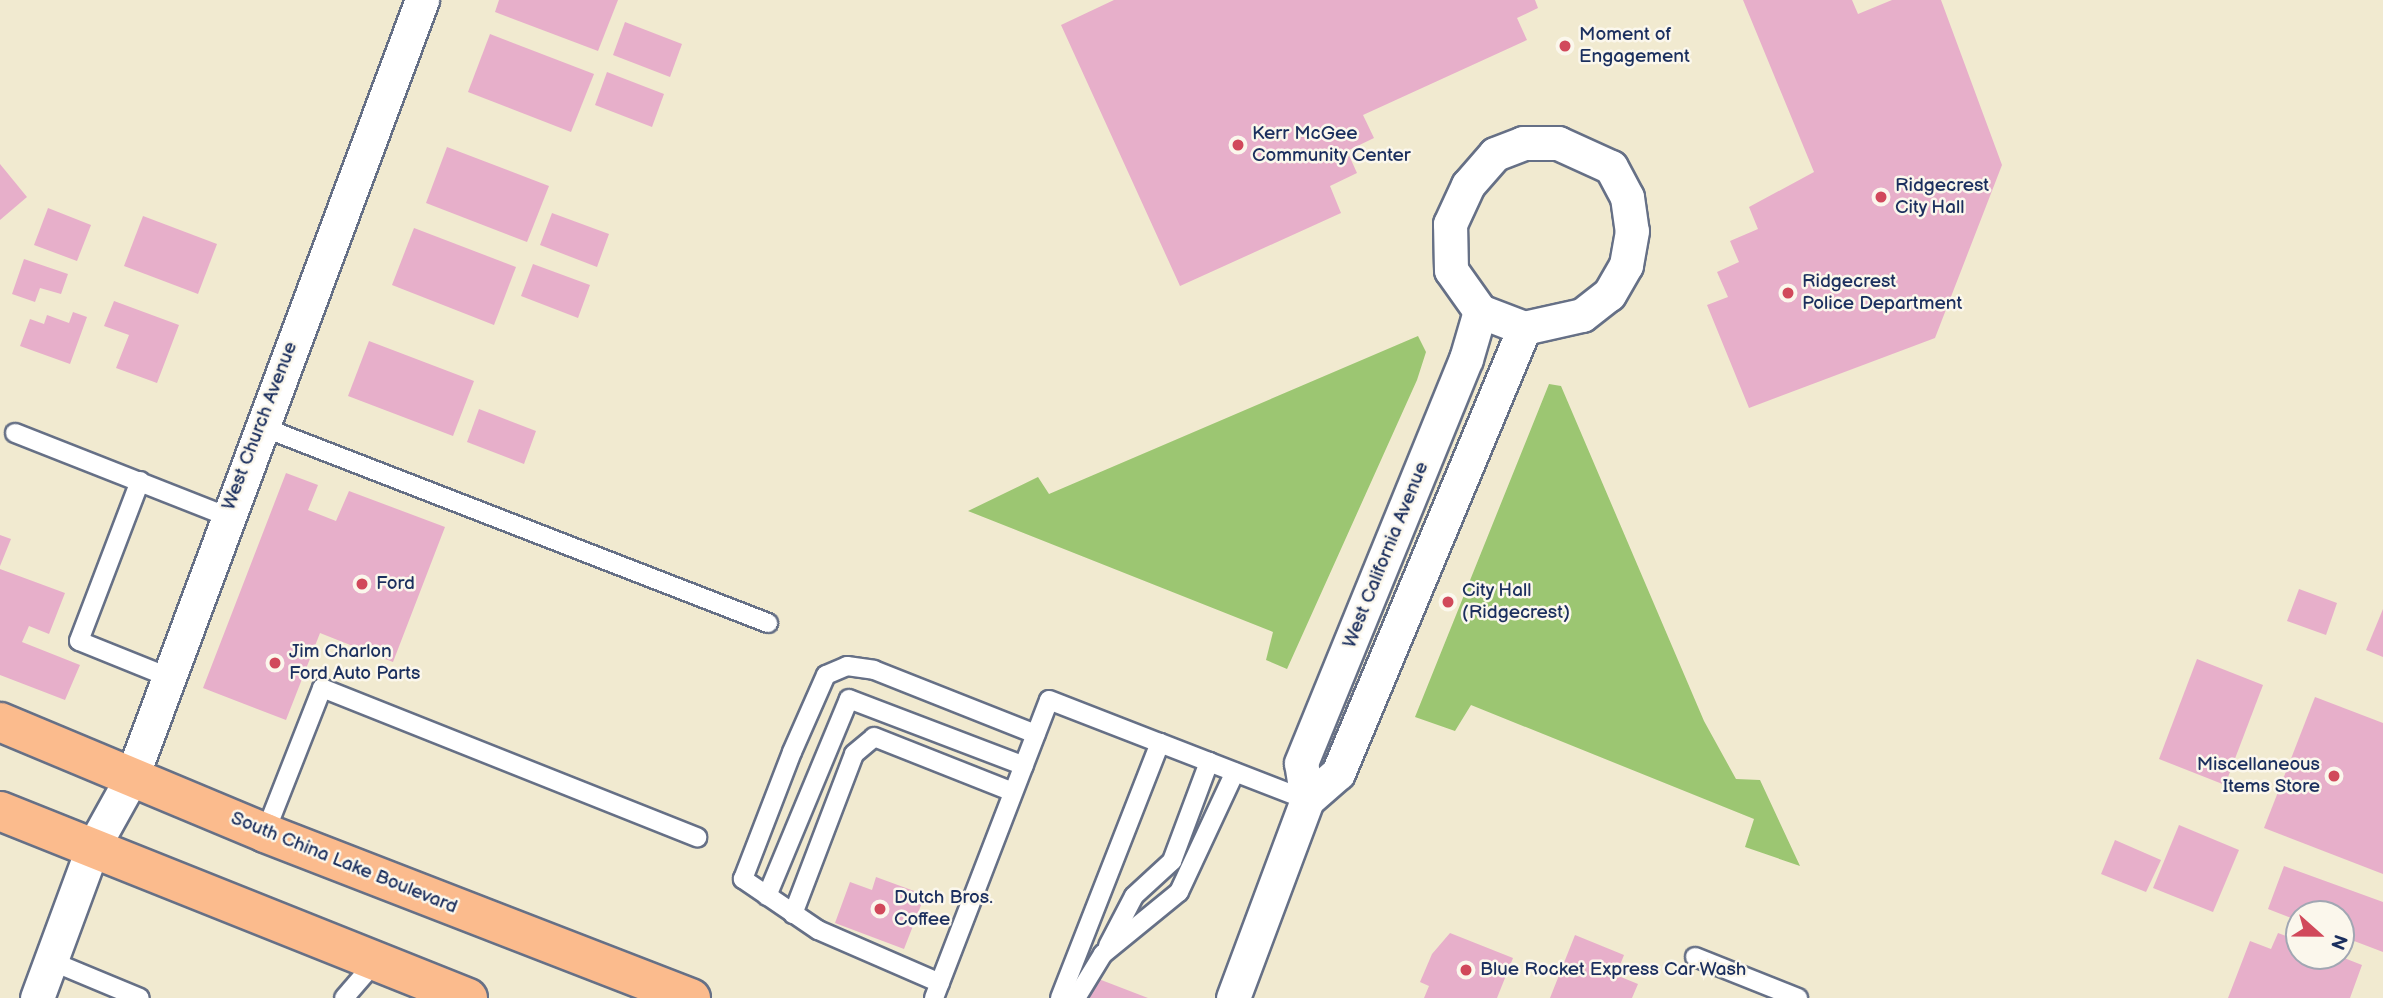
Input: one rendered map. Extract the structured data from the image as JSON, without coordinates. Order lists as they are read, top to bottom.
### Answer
{
  "streets": {
    "main road": ["South China Lake Boulevard"],
    "street": ["West Church Avenue", "West California Avenue"]
  },
  "crossings": [
    ["West Church Avenue", "South China Lake Boulevard"]
  ],
  "places": [
    "Moment of Engagement",
    "Kerr McGee Community Center",
    "Ridgecrest City Hall",
    "Ridgecrest Police Department",
    "Ford",
    "City Hall (Ridgecrest)",
    "Jim Charlon Ford Auto Parts",
    "Miscellaneous Items Store",
    "Dutch Bros. Coffee",
    "Blue Rocket Express Car Wash"
  ],
  "north": "right"
}
